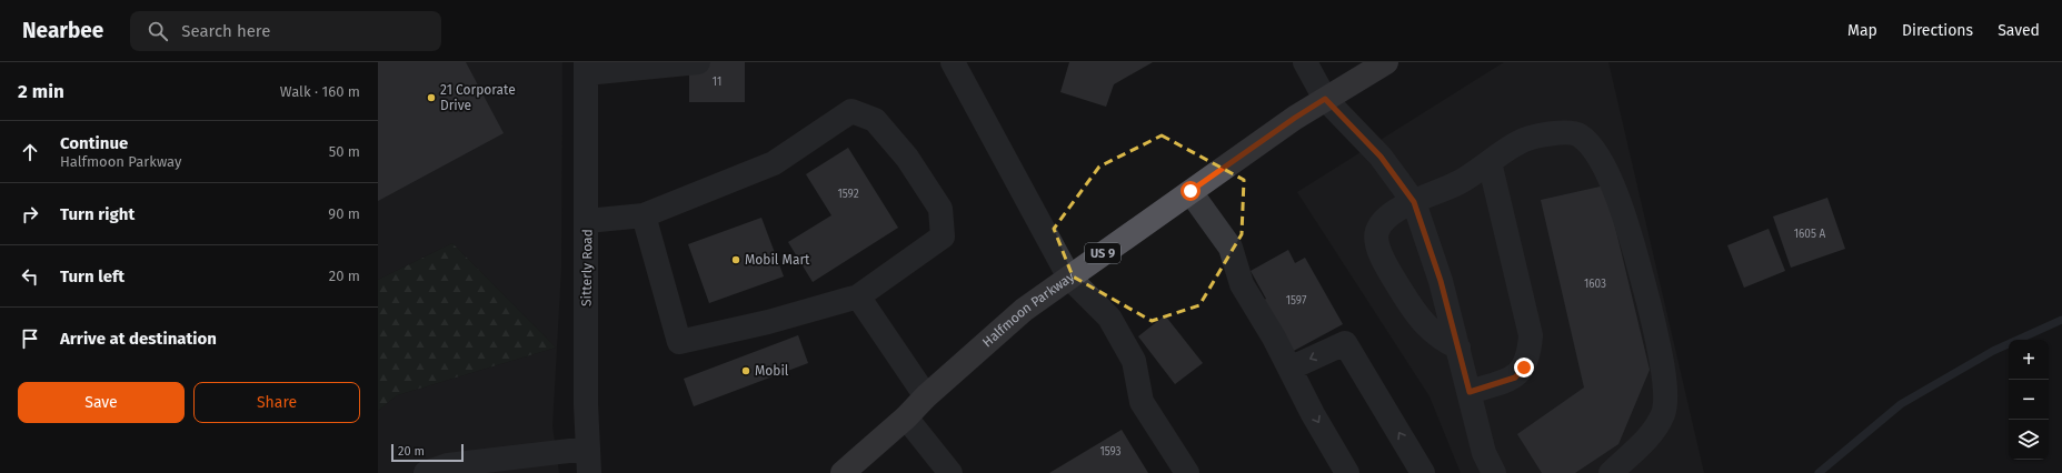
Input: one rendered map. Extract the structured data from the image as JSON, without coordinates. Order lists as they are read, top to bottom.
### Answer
{
  "streets": {
    "main road": ["US 9", "Halfmoon Parkway"],
    "street": ["Sitterly Road"]
  },
  "places": ["21 Corporate Drive", "Mobil Mart", "Mobil"],
  "house_numbers": [
    "11",
    "1592",
    "1605 A",
    "1603",
    "1597",
    "1593"
  ],
  "scale_bar": "20 m",
  "page": {
    "header": "Nearbee",
    "search": "Search here",
    "nav": ["Map", "Directions", "Saved"],
    "heading": ["2 min", "Walk · 160 m"],
    "list": [
      ["Continue", "Halfmoon Parkway", "50 m"],
      ["Turn right", "90 m"],
      ["Turn left", "20 m"],
      "Arrive at destination"
    ],
    "map_buttons": ["+", "−"],
    "buttons": ["Save", "Share"],
    "scale": "20 m"
  }
}
